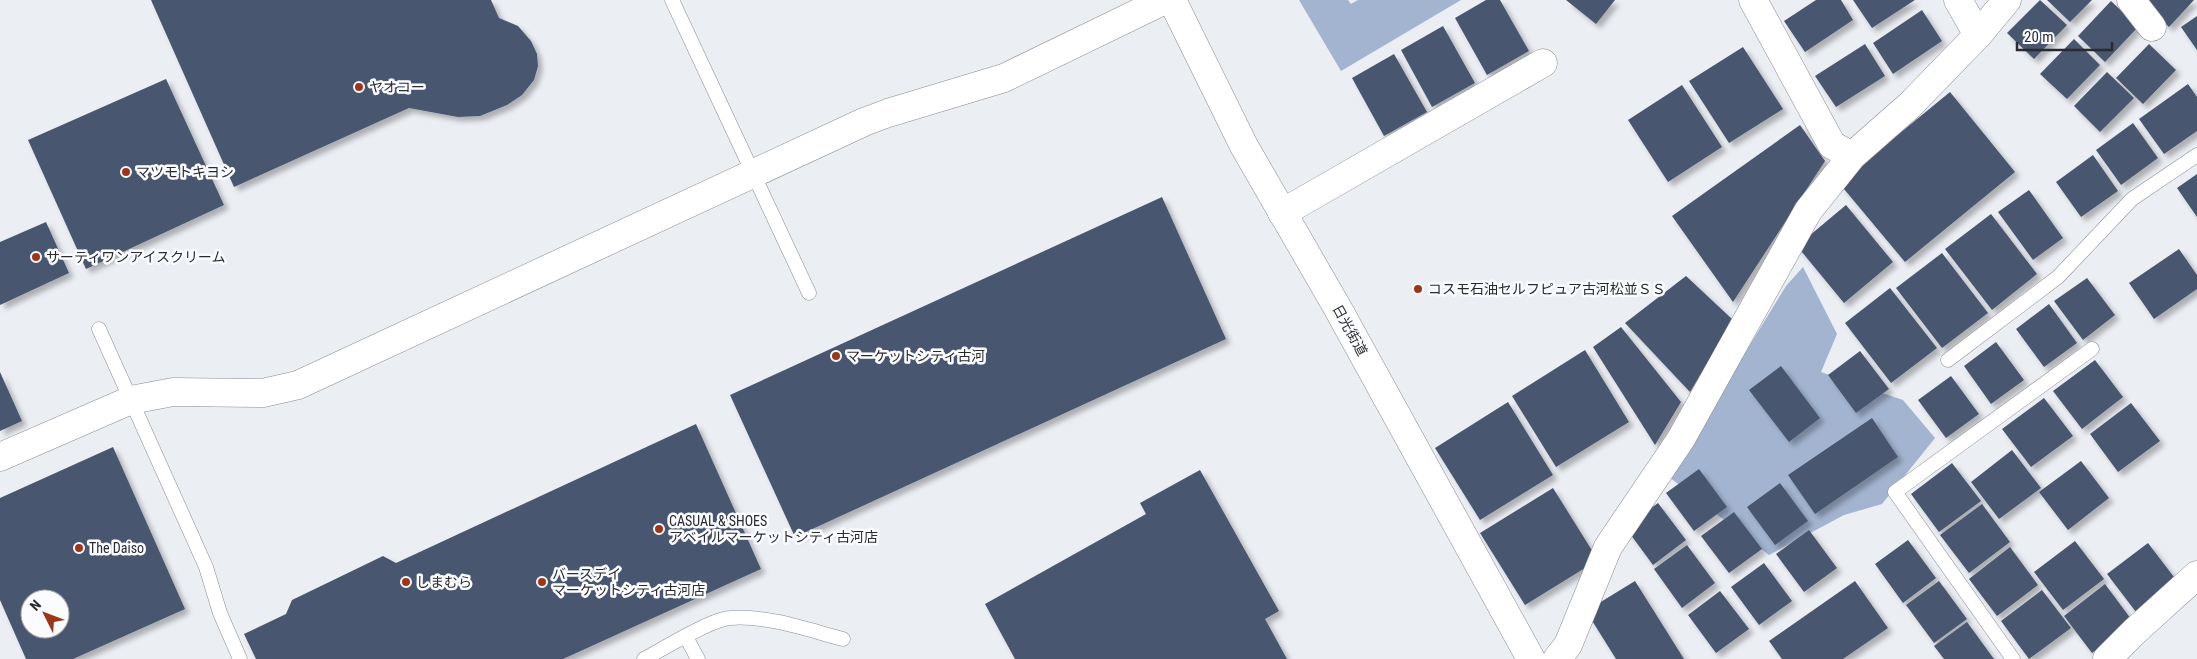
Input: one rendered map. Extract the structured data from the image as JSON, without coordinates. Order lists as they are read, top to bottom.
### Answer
{
  "streets": {
    "street": ["日光街道"]
  },
  "places": [
    "ヤオコー",
    "マツモトキヨシ",
    "サーティワンアイスクリーム",
    "コスモ石油セルフピュア古河松並ＳＳ",
    "マーケットシティ古河",
    "CASUAL & SHOES アベイルマーケットシティ古河店",
    "The Daiso",
    "しまむら",
    "バースデイ マーケットシティ古河店"
  ],
  "scale_bar": "20 m",
  "north": "top left"
}
